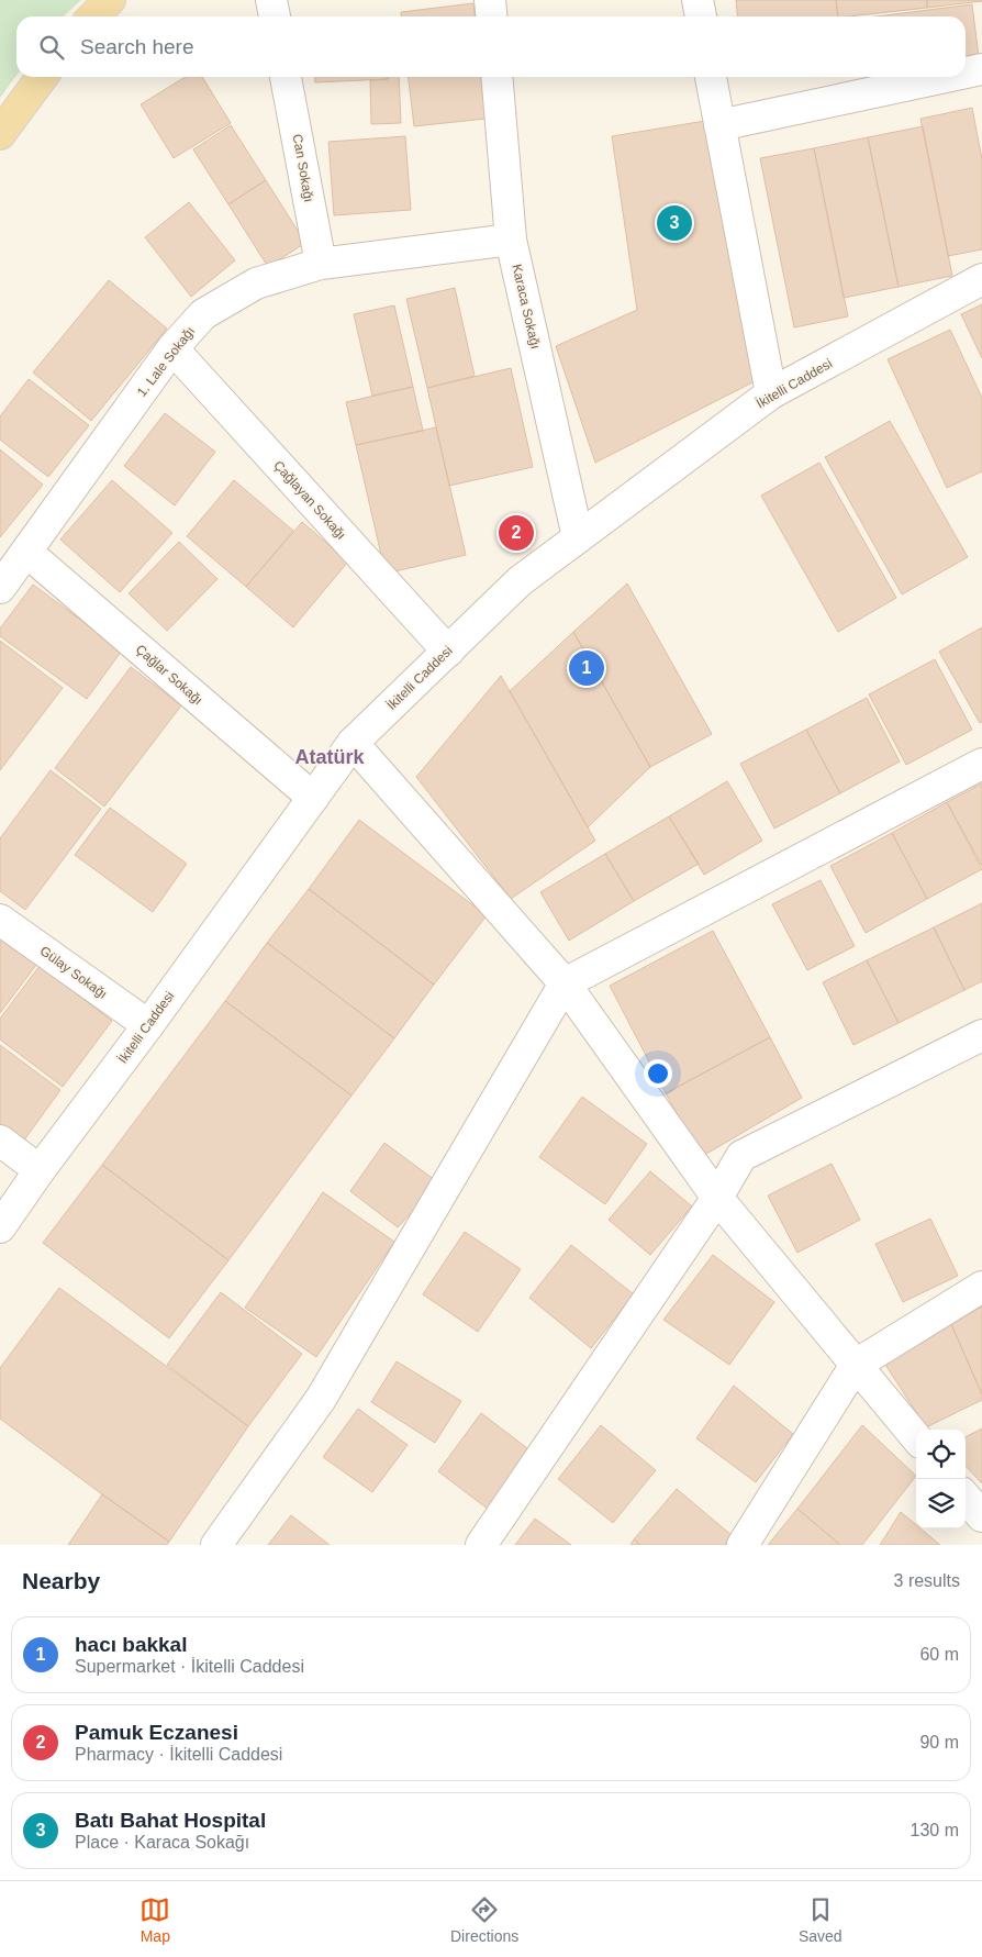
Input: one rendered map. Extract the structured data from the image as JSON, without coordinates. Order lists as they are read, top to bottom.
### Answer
{
  "streets": {
    "street": [
      "Can Sokağı",
      "Karaca Sokağı",
      "1. Lale Sokağı",
      "İkitelli Caddesi",
      "Çağlayan Sokağı",
      "Çağlar Sokağı",
      "Gülay Sokağı"
    ]
  },
  "crossings": [
    ["Can Sokağı", "1. Lale Sokağı"],
    ["Karaca Sokağı", "1. Lale Sokağı"],
    ["Karaca Sokağı", "İkitelli Caddesi"],
    ["1. Lale Sokağı", "Çağlayan Sokağı"],
    ["1. Lale Sokağı", "Çağlar Sokağı"],
    ["İkitelli Caddesi", "Çağlayan Sokağı"],
    ["İkitelli Caddesi", "Çağlar Sokağı"],
    ["İkitelli Caddesi", "Gülay Sokağı"]
  ],
  "districts": ["Atatürk"],
  "page": {
    "search": "Search here",
    "pins": ["3", "2", "1"],
    "heading": ["Nearby", "3 results"],
    "list": [
      {
        "mark": "1",
        "name": "hacı bakkal",
        "note": "Supermarket · İkitelli Caddesi",
        "value": "60 m"
      },
      {
        "mark": "2",
        "name": "Pamuk Eczanesi",
        "note": "Pharmacy · İkitelli Caddesi",
        "value": "90 m"
      },
      {
        "mark": "3",
        "name": "Batı Bahat Hospital",
        "note": "Place · Karaca Sokağı",
        "value": "130 m"
      }
    ],
    "nav": ["Map", "Directions", "Saved"]
  }
}
